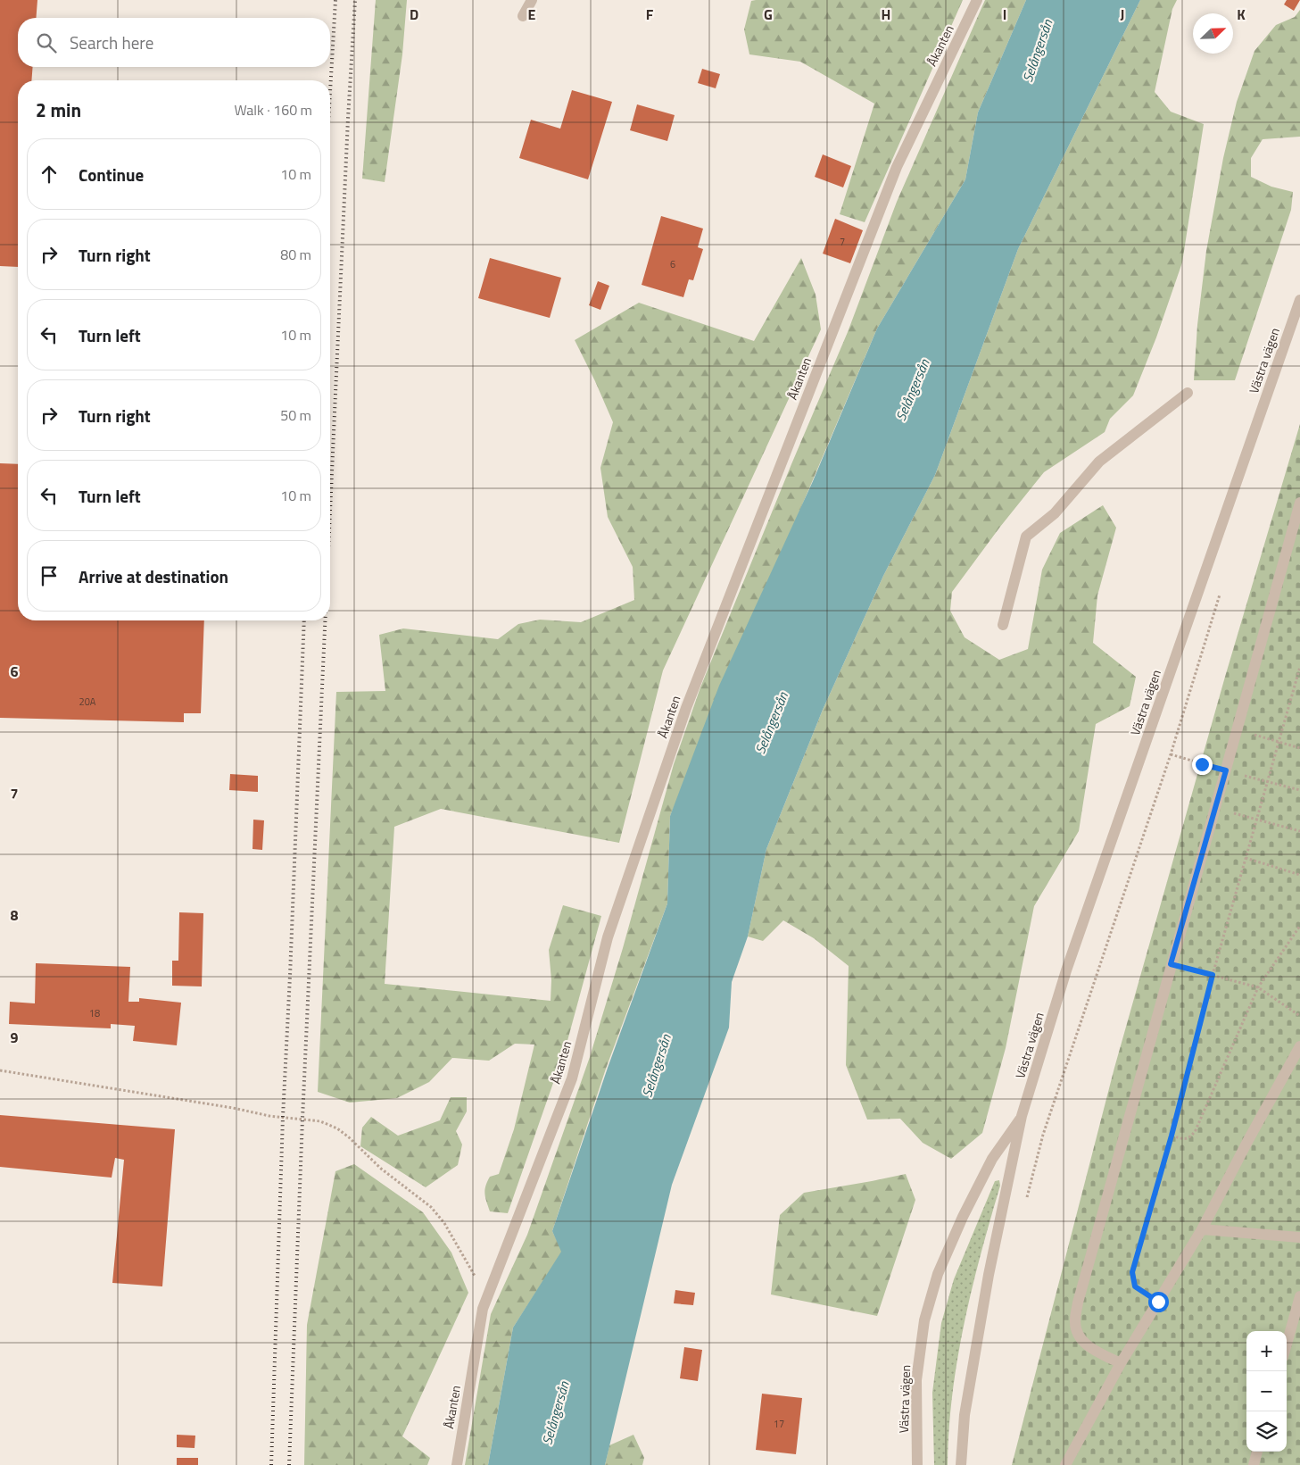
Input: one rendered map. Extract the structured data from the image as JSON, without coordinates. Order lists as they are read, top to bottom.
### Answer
{
  "streets": {
    "street": ["Åkanten", "Västra vägen"]
  },
  "water": ["Selångersån"],
  "house_numbers": [
    "7",
    "6",
    "20A",
    "18",
    "17"
  ],
  "north": "top right",
  "page": {
    "search": "Search here",
    "heading": ["2 min", "Walk · 160 m"],
    "list": [
      ["Continue", "10 m"],
      ["Turn right", "80 m"],
      ["Turn left", "10 m"],
      ["Turn right", "50 m"],
      ["Turn left", "10 m"],
      "Arrive at destination"
    ],
    "map_buttons": ["+", "−"]
  },
  "grid": {
    "columns": [
      "D",
      "E",
      "F",
      "G",
      "H",
      "I",
      "J",
      "K"
    ],
    "rows": [
      "6",
      "7",
      "8",
      "9"
    ]
  }
}
